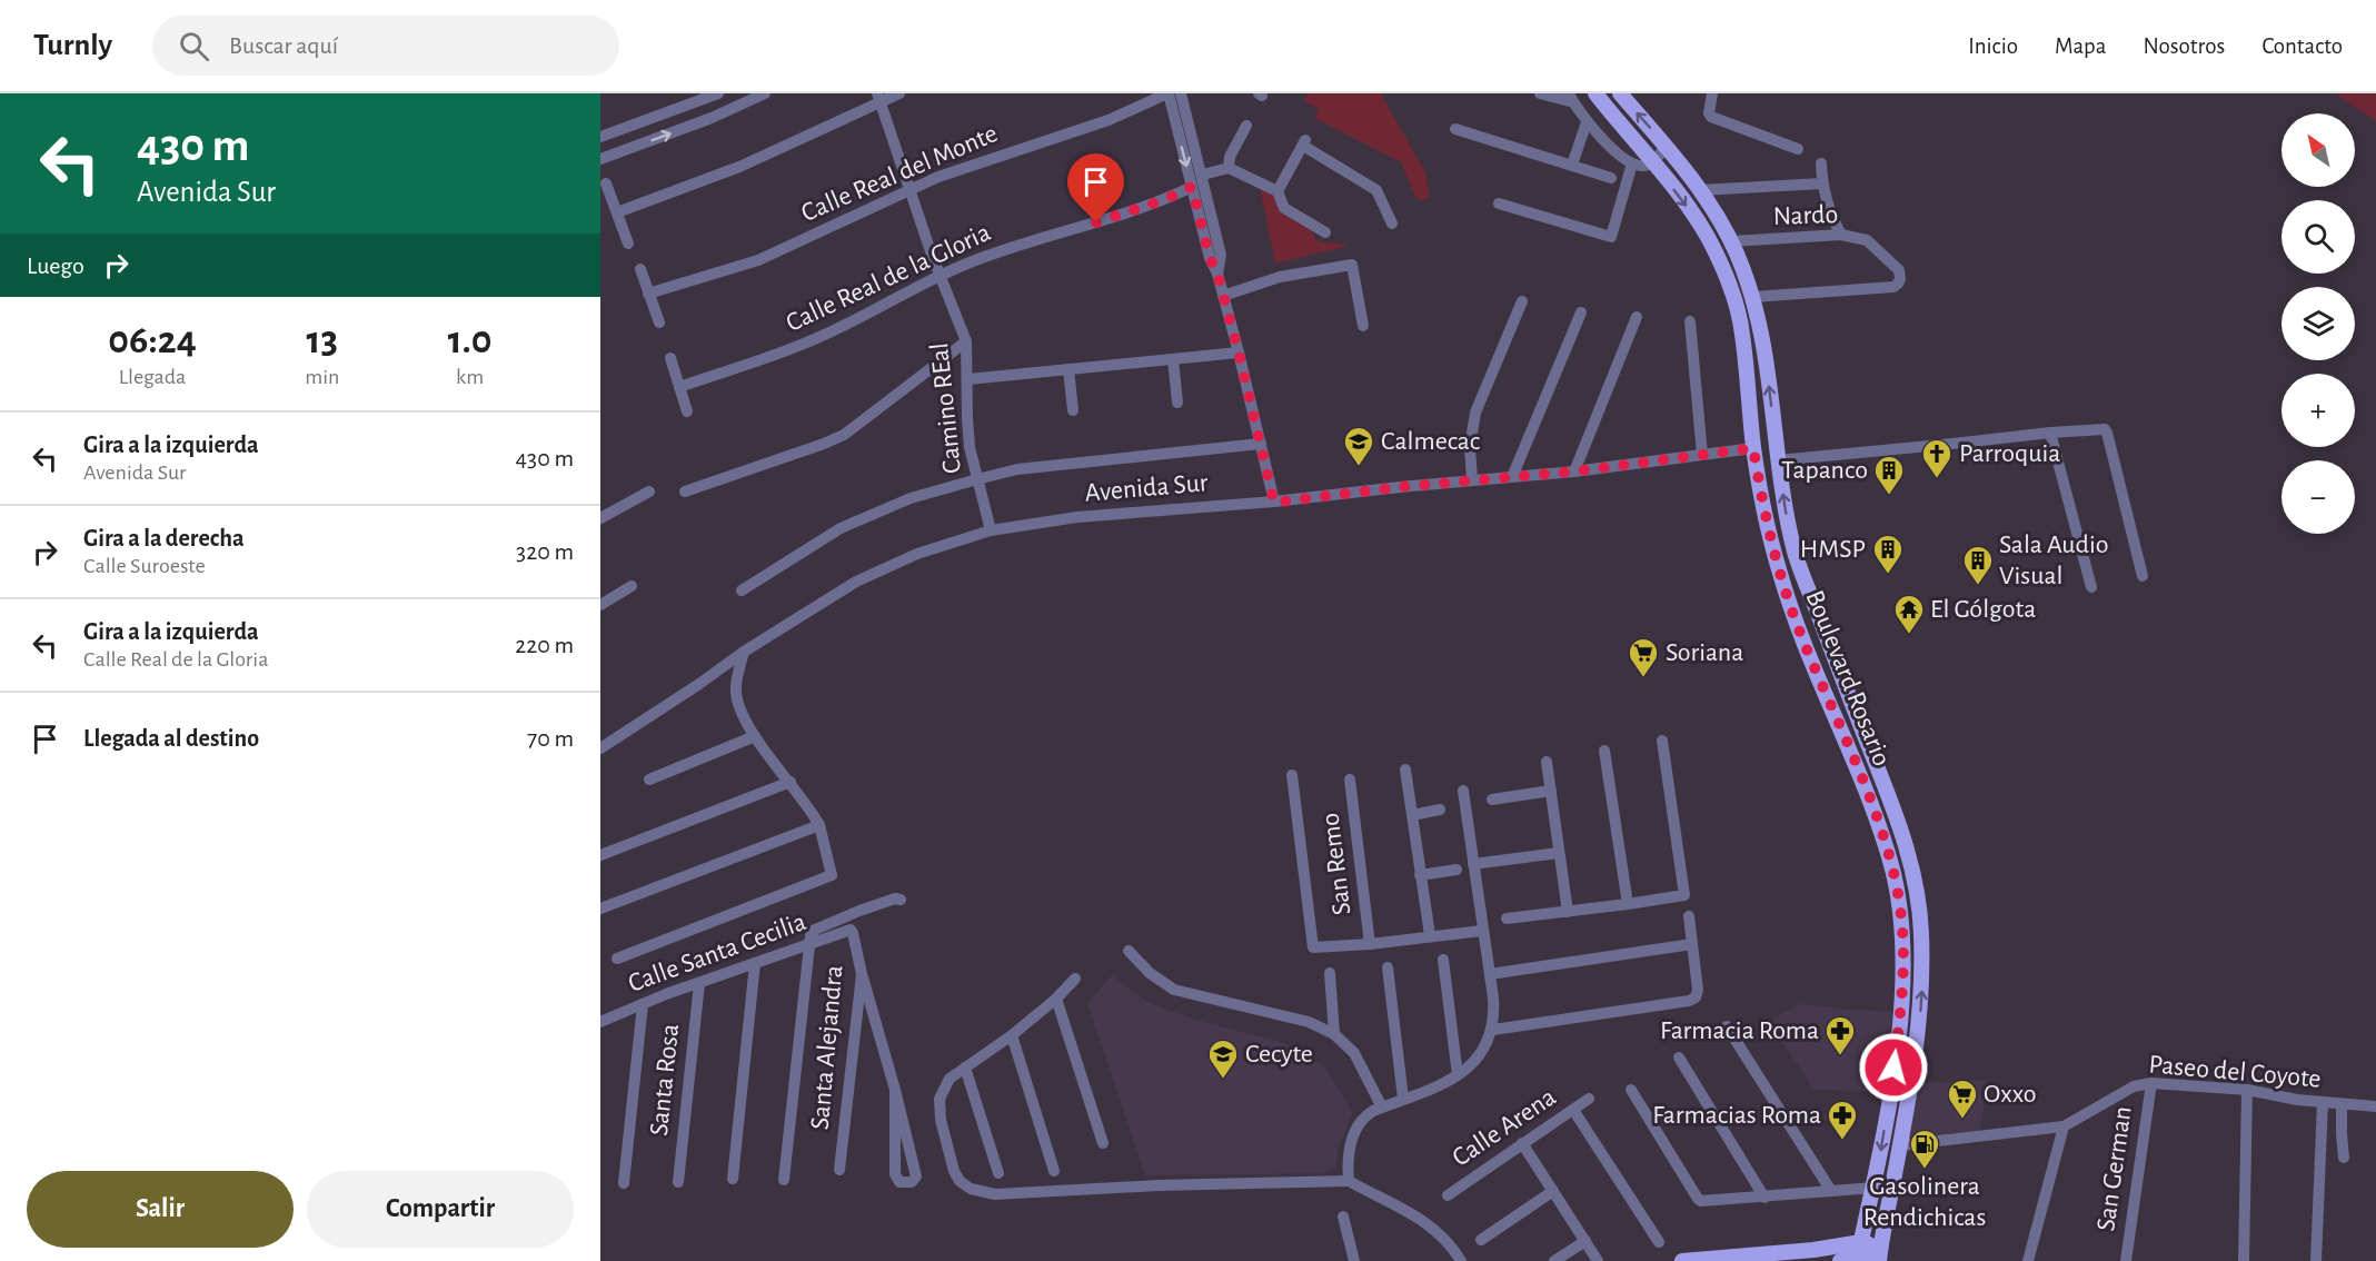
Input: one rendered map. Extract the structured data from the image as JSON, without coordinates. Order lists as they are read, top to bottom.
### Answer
{
  "streets": {
    "main road": ["Boulevard Rosario"],
    "street": [
      "Calle Real del Monte",
      "Nardo",
      "Calle Real de la Gloria",
      "Camino REal",
      "Avenida Sur",
      "San Remo",
      "Calle Santa Cecilia",
      "Santa Alejandra",
      "Paseo del Coyote",
      "Santa Rosa",
      "Calle Arena",
      "San German"
    ]
  },
  "crossings": [
    ["Calle Real del Monte", "Camino REal"],
    ["Nardo", "Boulevard Rosario"],
    ["Calle Real de la Gloria", "Camino REal"],
    ["Camino REal", "Avenida Sur"],
    ["Avenida Sur", "Boulevard Rosario"],
    ["Boulevard Rosario", "Paseo del Coyote"],
    ["Calle Santa Cecilia", "Santa Alejandra"],
    ["Calle Santa Cecilia", "Santa Rosa"],
    ["Paseo del Coyote", "San German"]
  ],
  "places": {
    "school or university": ["Calmecac", "Cecyte"],
    "church": ["Parroquia"],
    "building": ["Tapanco", "HMSP", "Sala Audio Visual"],
    "temple": ["El Gólgota"],
    "supermarket": ["Soriana", "Oxxo"],
    "pharmacy": ["Farmacia Roma", "Farmacias Roma"],
    "fuel station": ["Gasolinera Rendichicas"]
  },
  "north": "top left",
  "page": {
    "header": "Turnly",
    "search": "Buscar aquí",
    "nav": [
      "Inicio",
      "Mapa",
      "Nosotros",
      "Contacto"
    ],
    "turn": ["430 m", "Avenida Sur"],
    "map_buttons": ["+", "−"],
    "then": "Luego",
    "eta": [
      "06:24",
      "Llegada",
      "13",
      "min",
      "1.0",
      "km"
    ],
    "list": [
      {
        "name": "Gira a la izquierda",
        "note": "Avenida Sur",
        "value": "430 m"
      },
      {
        "name": "Gira a la derecha",
        "note": "Calle Suroeste",
        "value": "320 m"
      },
      {
        "name": "Gira a la izquierda",
        "note": "Calle Real de la Gloria",
        "value": "220 m"
      },
      {
        "name": "Llegada al destino",
        "value": "70 m"
      }
    ],
    "buttons": ["Salir", "Compartir"]
  }
}
